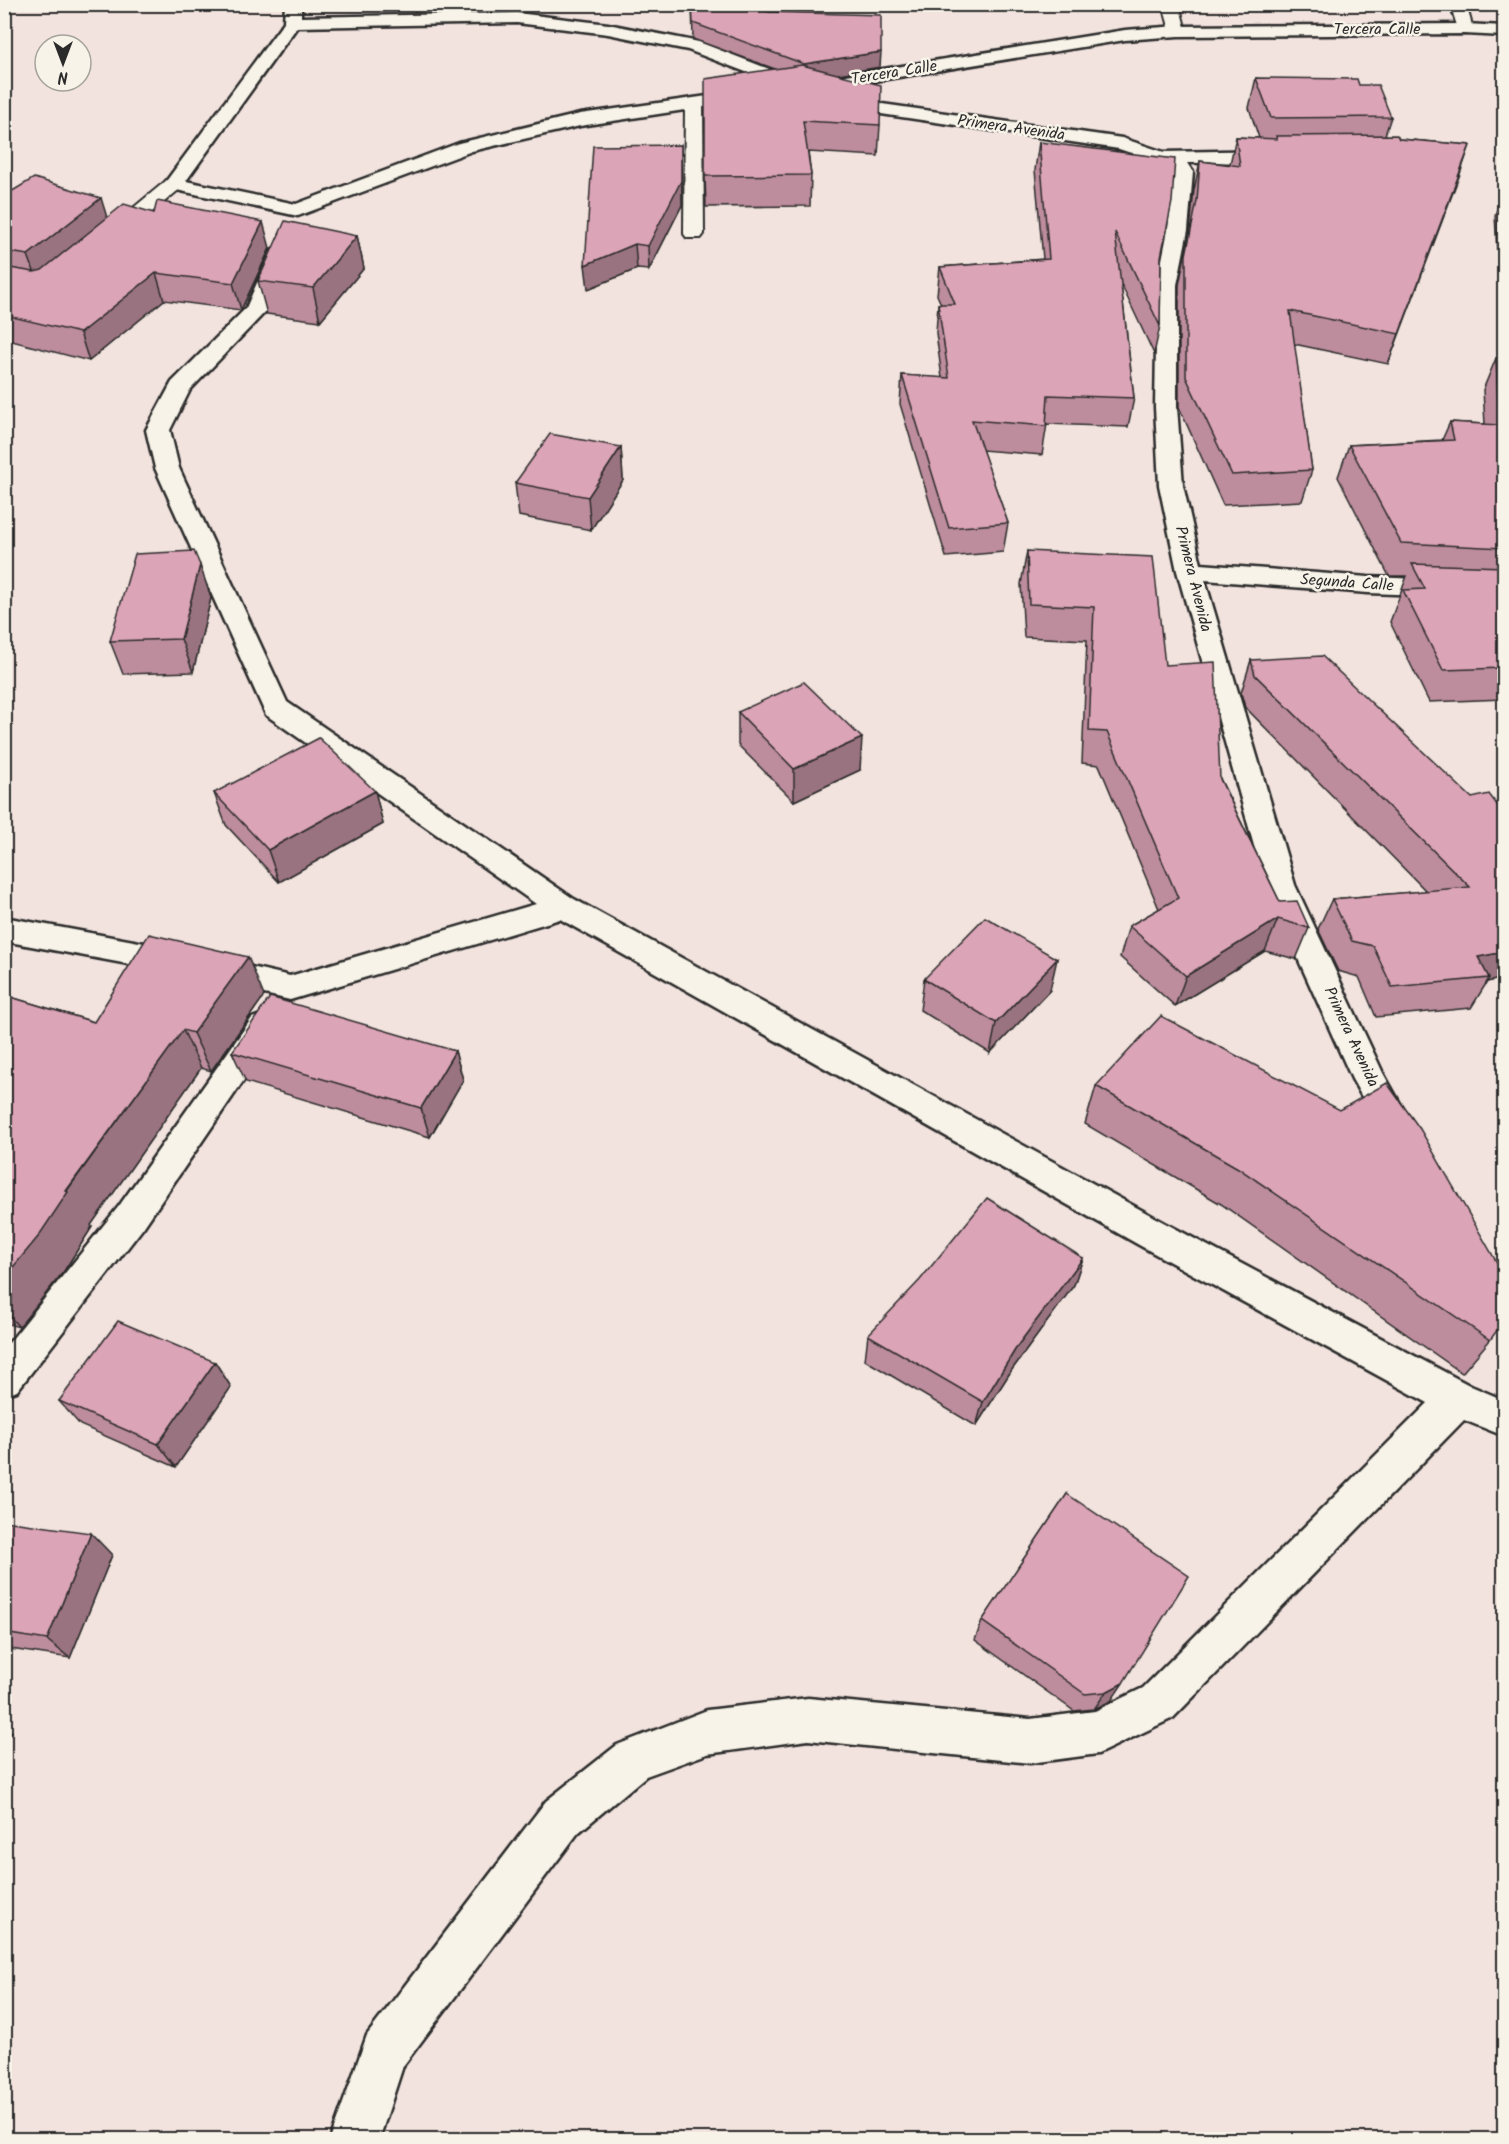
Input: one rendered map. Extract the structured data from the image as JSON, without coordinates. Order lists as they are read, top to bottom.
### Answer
{
  "streets": {
    "street": ["Tercera Calle", "Primera Avenida", "Segunda Calle"]
  },
  "crossings": [
    ["Tercera Calle", "Primera Avenida"],
    ["Primera Avenida", "Segunda Calle"]
  ],
  "north": "bottom"
}
